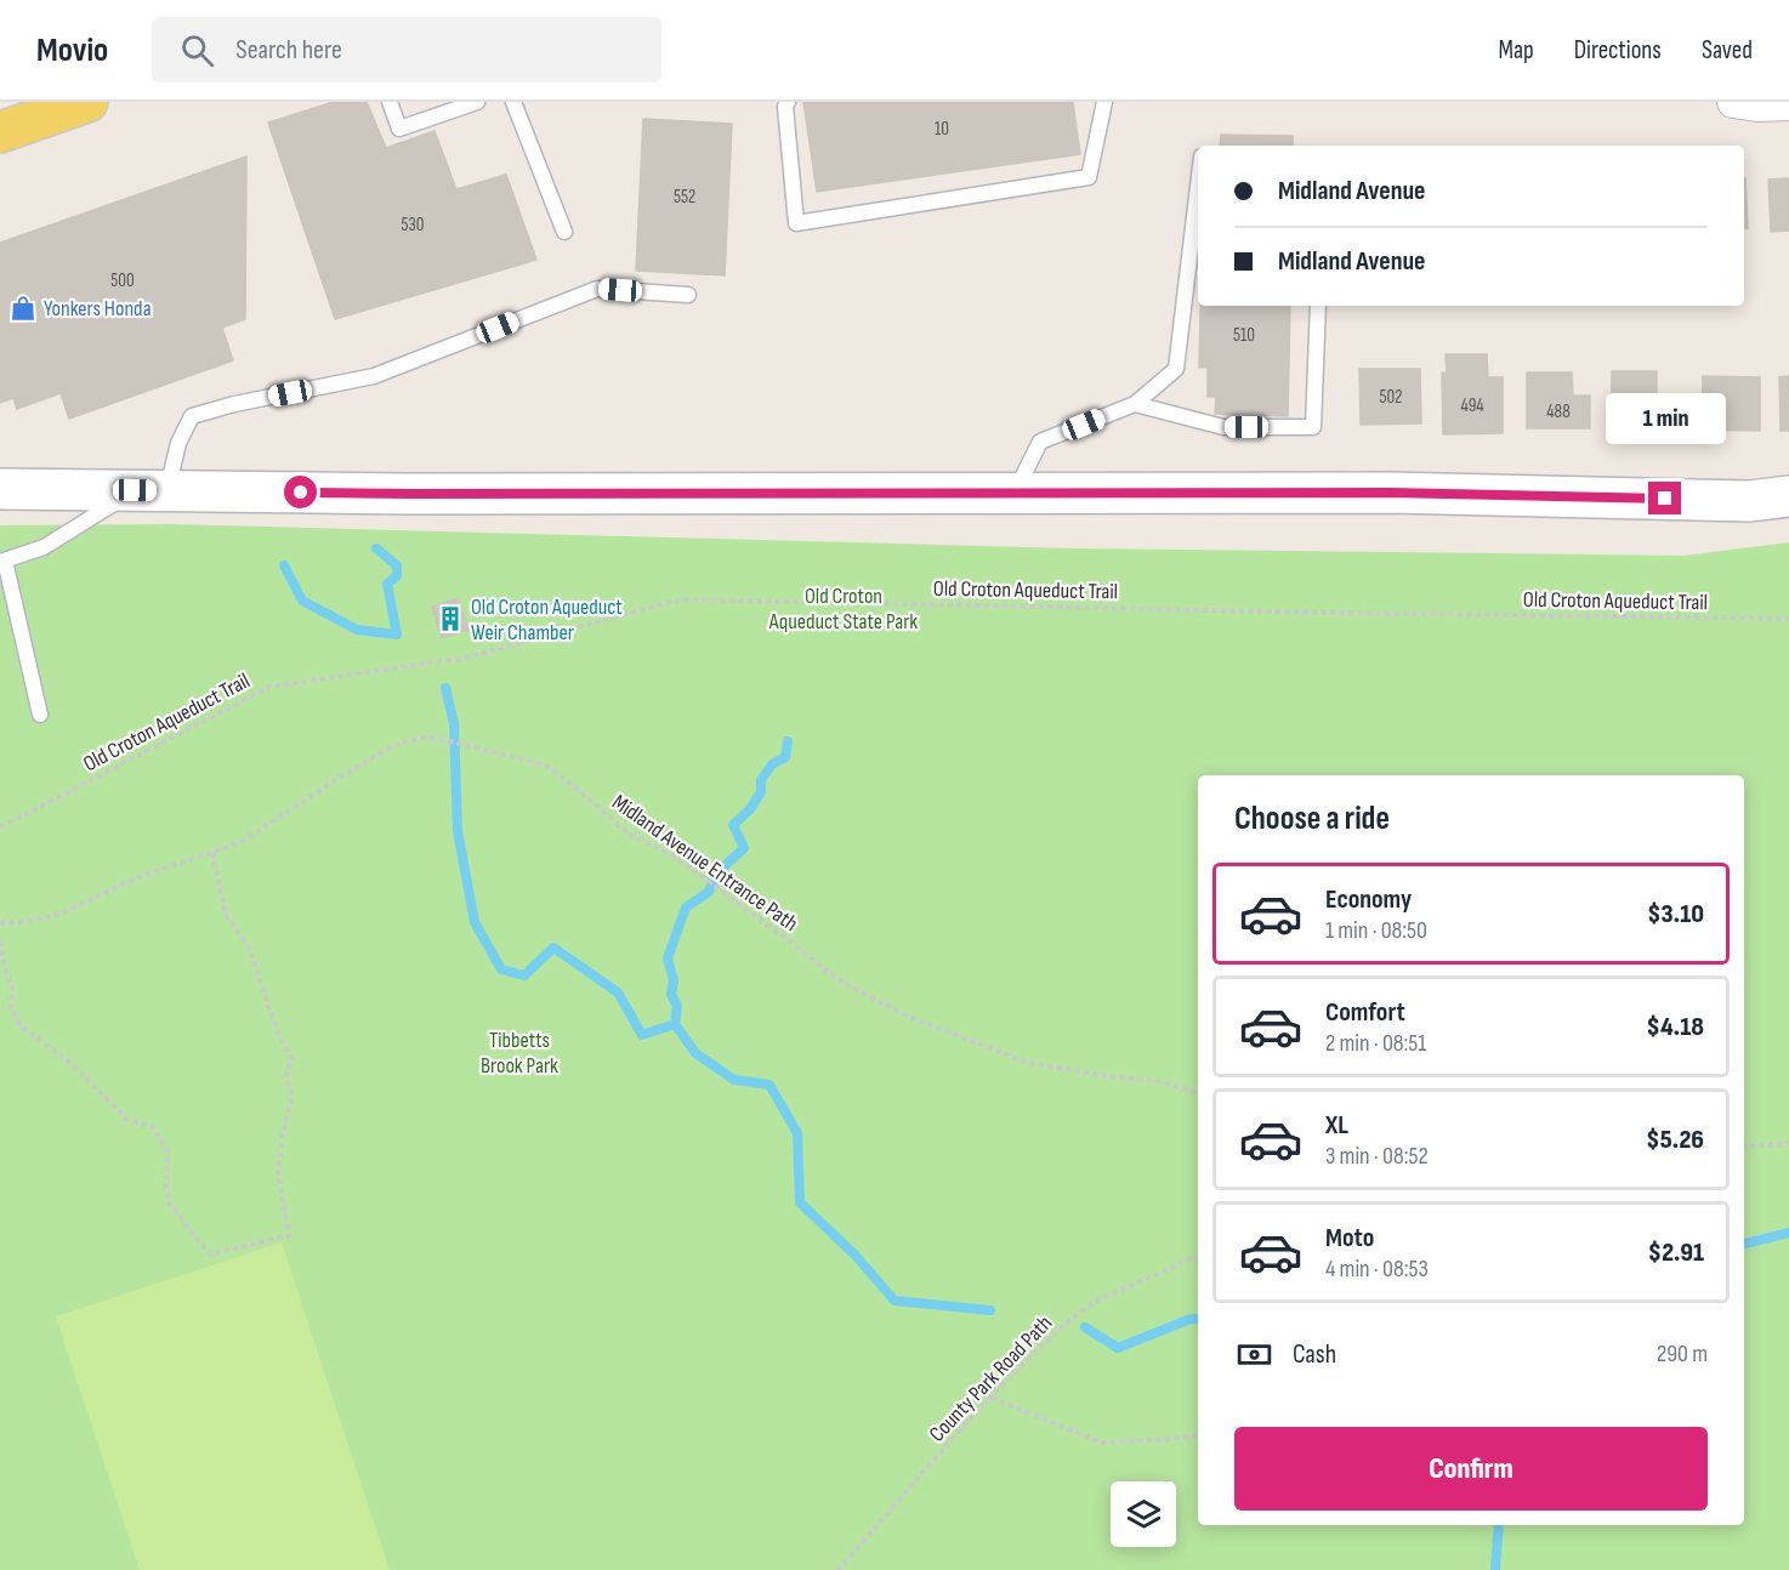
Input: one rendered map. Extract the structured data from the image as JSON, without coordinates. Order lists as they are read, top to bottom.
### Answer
{
  "streets": {
    "path": ["Old Croton Aqueduct Trail", "Midland Avenue Entrance Path", "County Park Road Path"]
  },
  "parks": ["Old Croton Aqueduct State Park", "Tibbetts Brook Park"],
  "places": {
    "shop": ["Yonkers Honda"],
    "building": ["Old Croton Aqueduct Weir Chamber"]
  },
  "house_numbers": [
    "10",
    "552",
    "530",
    "500",
    "510",
    "502",
    "494",
    "488"
  ],
  "page": {
    "header": "Movio",
    "search": "Search here",
    "nav": ["Map", "Directions", "Saved"],
    "banner": ["Midland Avenue", "Midland Avenue"],
    "bubble": "1 min",
    "heading": "Choose a ride",
    "list": [
      {
        "name": "Economy",
        "note": "1 min · 08:50",
        "value": "$3.10"
      },
      {
        "name": "Comfort",
        "note": "2 min · 08:51",
        "value": "$4.18"
      },
      {
        "name": "XL",
        "note": "3 min · 08:52",
        "value": "$5.26"
      },
      {
        "name": "Moto",
        "note": "4 min · 08:53",
        "value": "$2.91"
      }
    ],
    "pay": ["Cash", "290 m"],
    "buttons": "Confirm"
  }
}
